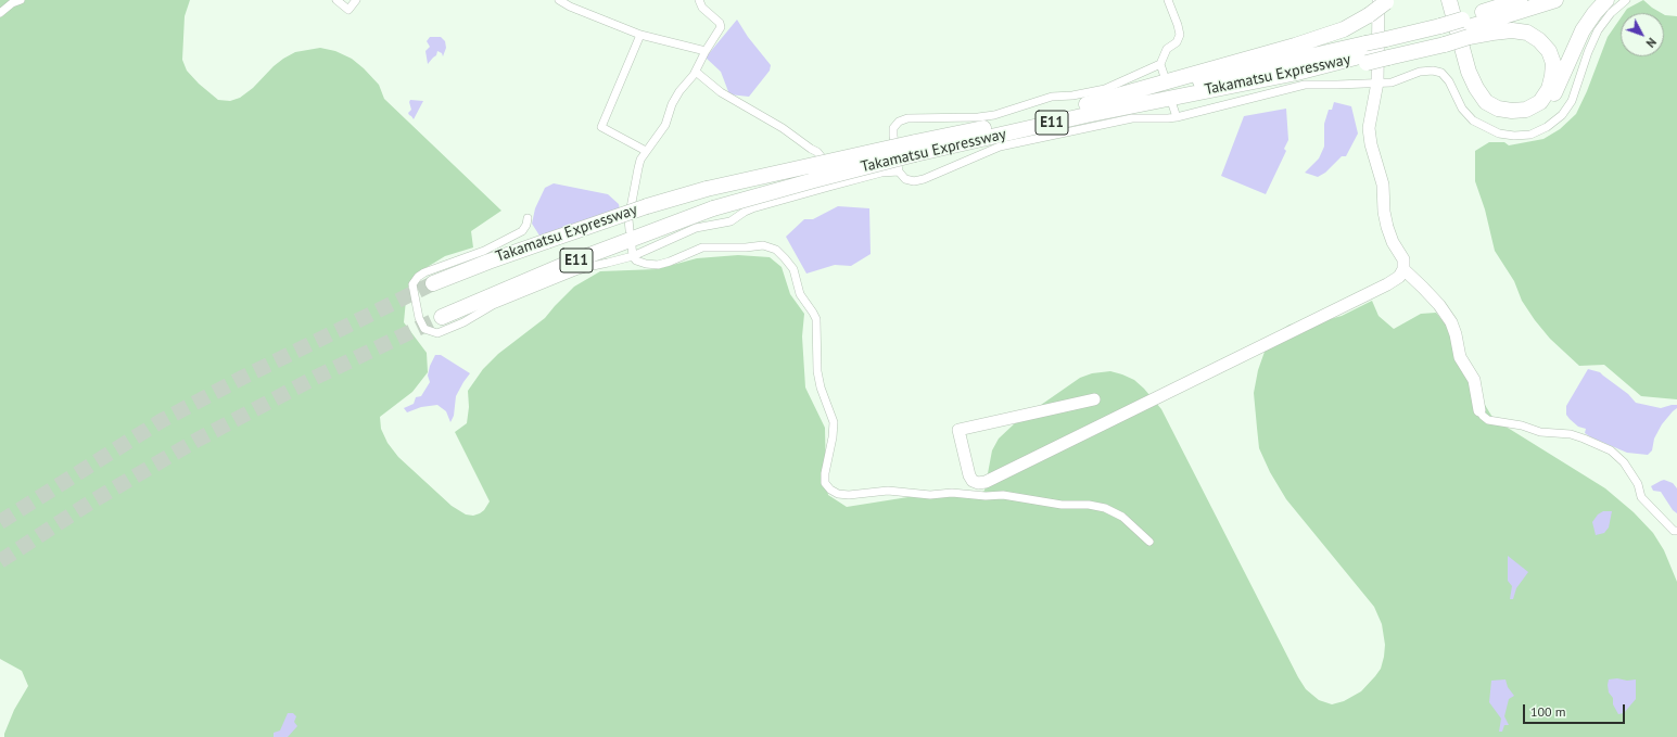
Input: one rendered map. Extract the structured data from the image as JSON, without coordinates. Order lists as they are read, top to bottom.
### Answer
{
  "streets": {
    "highway": ["Takamatsu Expressway", "E11"]
  },
  "scale_bar": "100 m",
  "north": "bottom right"
}
